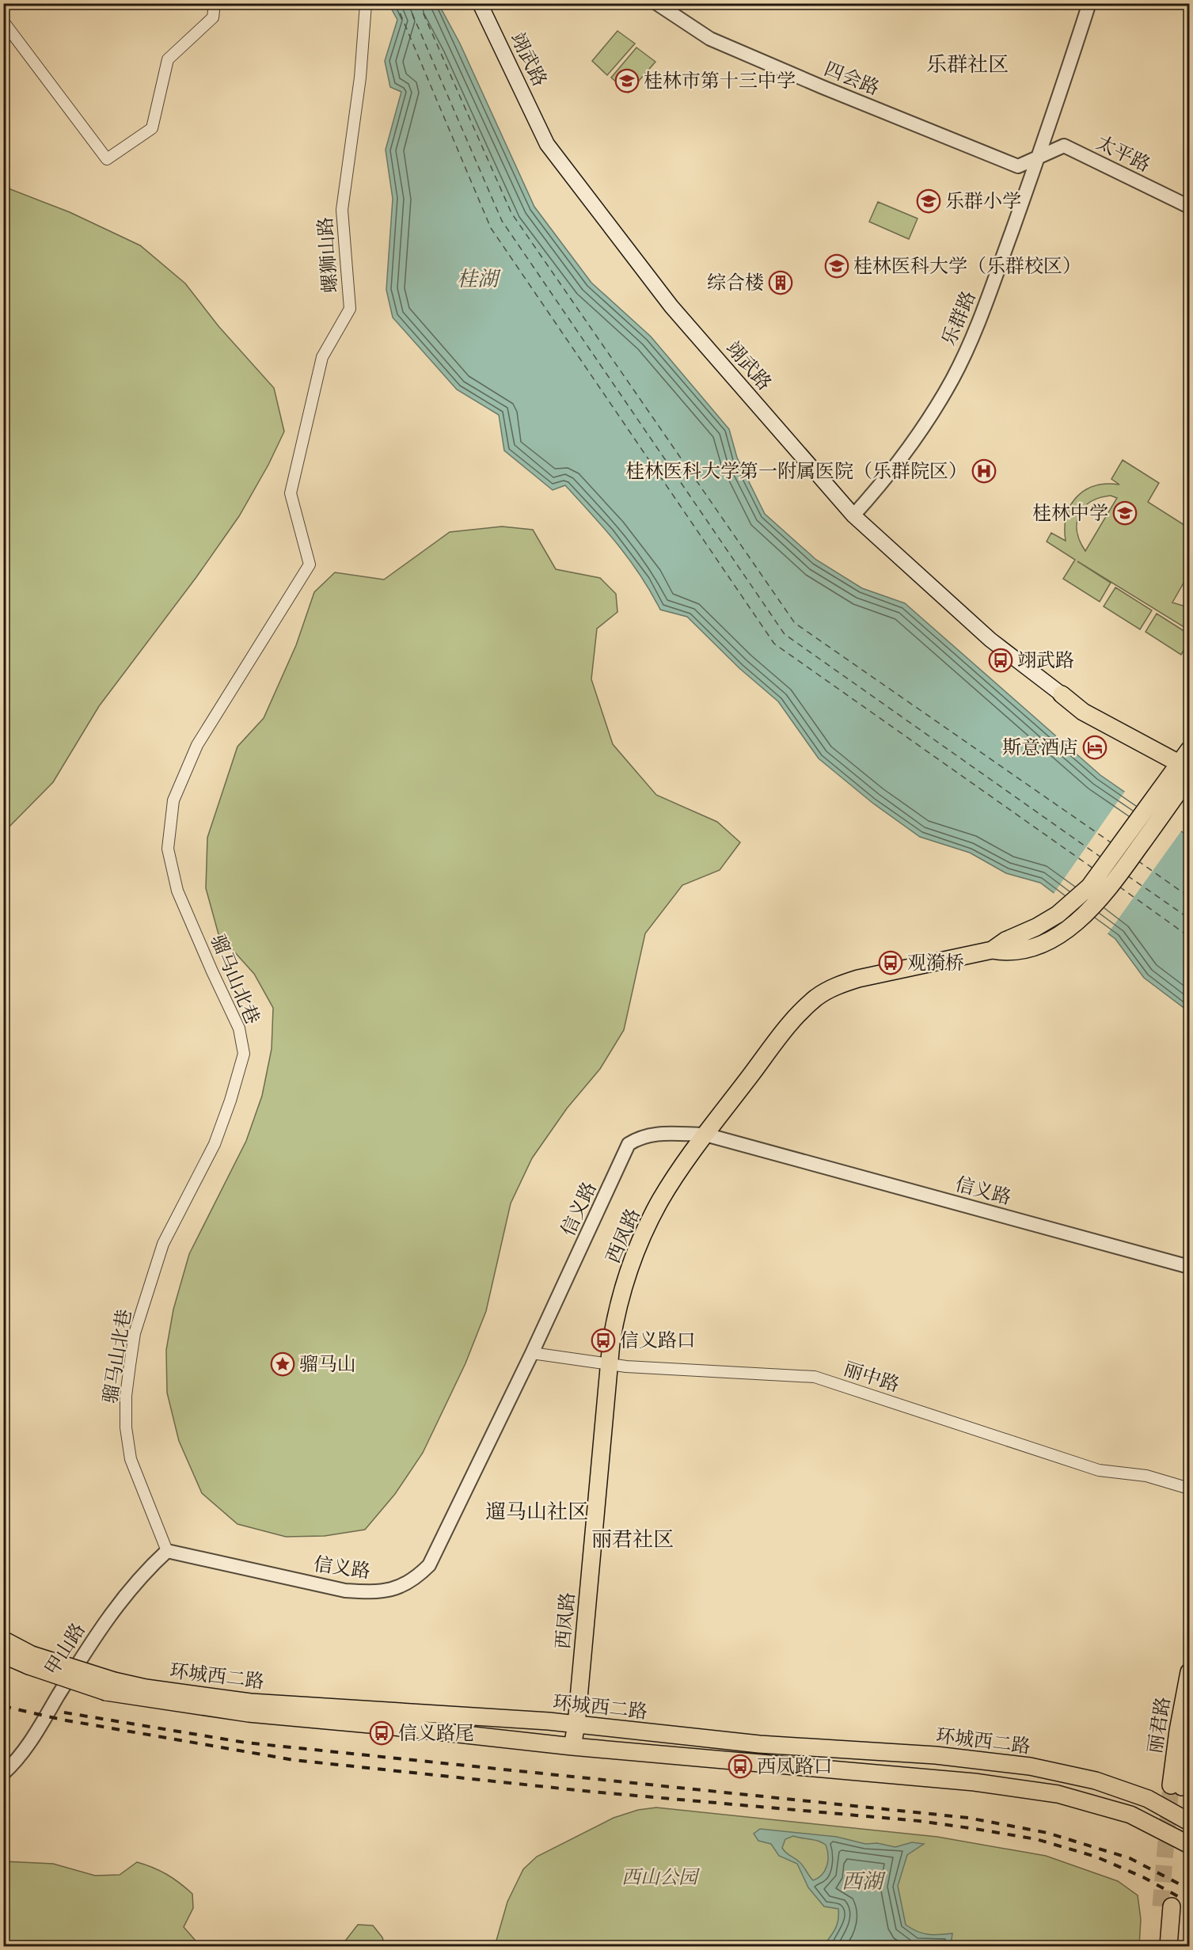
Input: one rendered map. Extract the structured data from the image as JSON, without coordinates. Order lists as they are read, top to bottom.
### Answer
{
  "streets": {
    "main road": [
      "翊武路",
      "西凤路",
      "环城西二路",
      "丽君路"
    ],
    "street": [
      "四会路",
      "太平路",
      "螺狮山路",
      "乐群路",
      "骝马山北巷",
      "信义路",
      "丽中路",
      "甲山路"
    ]
  },
  "crossings": [
    ["翊武路", "乐群路"],
    ["翊武路", "西凤路"],
    ["四会路", "太平路"],
    ["四会路", "乐群路"],
    ["太平路", "乐群路"],
    ["螺狮山路", "骝马山北巷"],
    ["骝马山北巷", "信义路"],
    ["骝马山北巷", "甲山路"],
    ["信义路", "西凤路"],
    ["信义路", "丽中路"],
    ["信义路", "甲山路"],
    ["西凤路", "丽中路"],
    ["西凤路", "环城西二路"]
  ],
  "districts": ["乐群社区", "遛马山社区", "丽君社区"],
  "water": ["桂湖", "西湖"],
  "parks": ["西山公园"],
  "places": {
    "school or university": [
      "桂林市第十三中学",
      "乐群小学",
      "桂林医科大学（乐群校区）",
      "桂林中学"
    ],
    "building": ["综合楼"],
    "hospital": ["桂林医科大学第一附属医院（乐群院区）"],
    "bus stop": [
      "翊武路",
      "观漪桥",
      "信义路口",
      "信义路尾",
      "西凤路口"
    ],
    "hotel": ["斯意酒店"],
    "place": ["骝马山"]
  }
}
